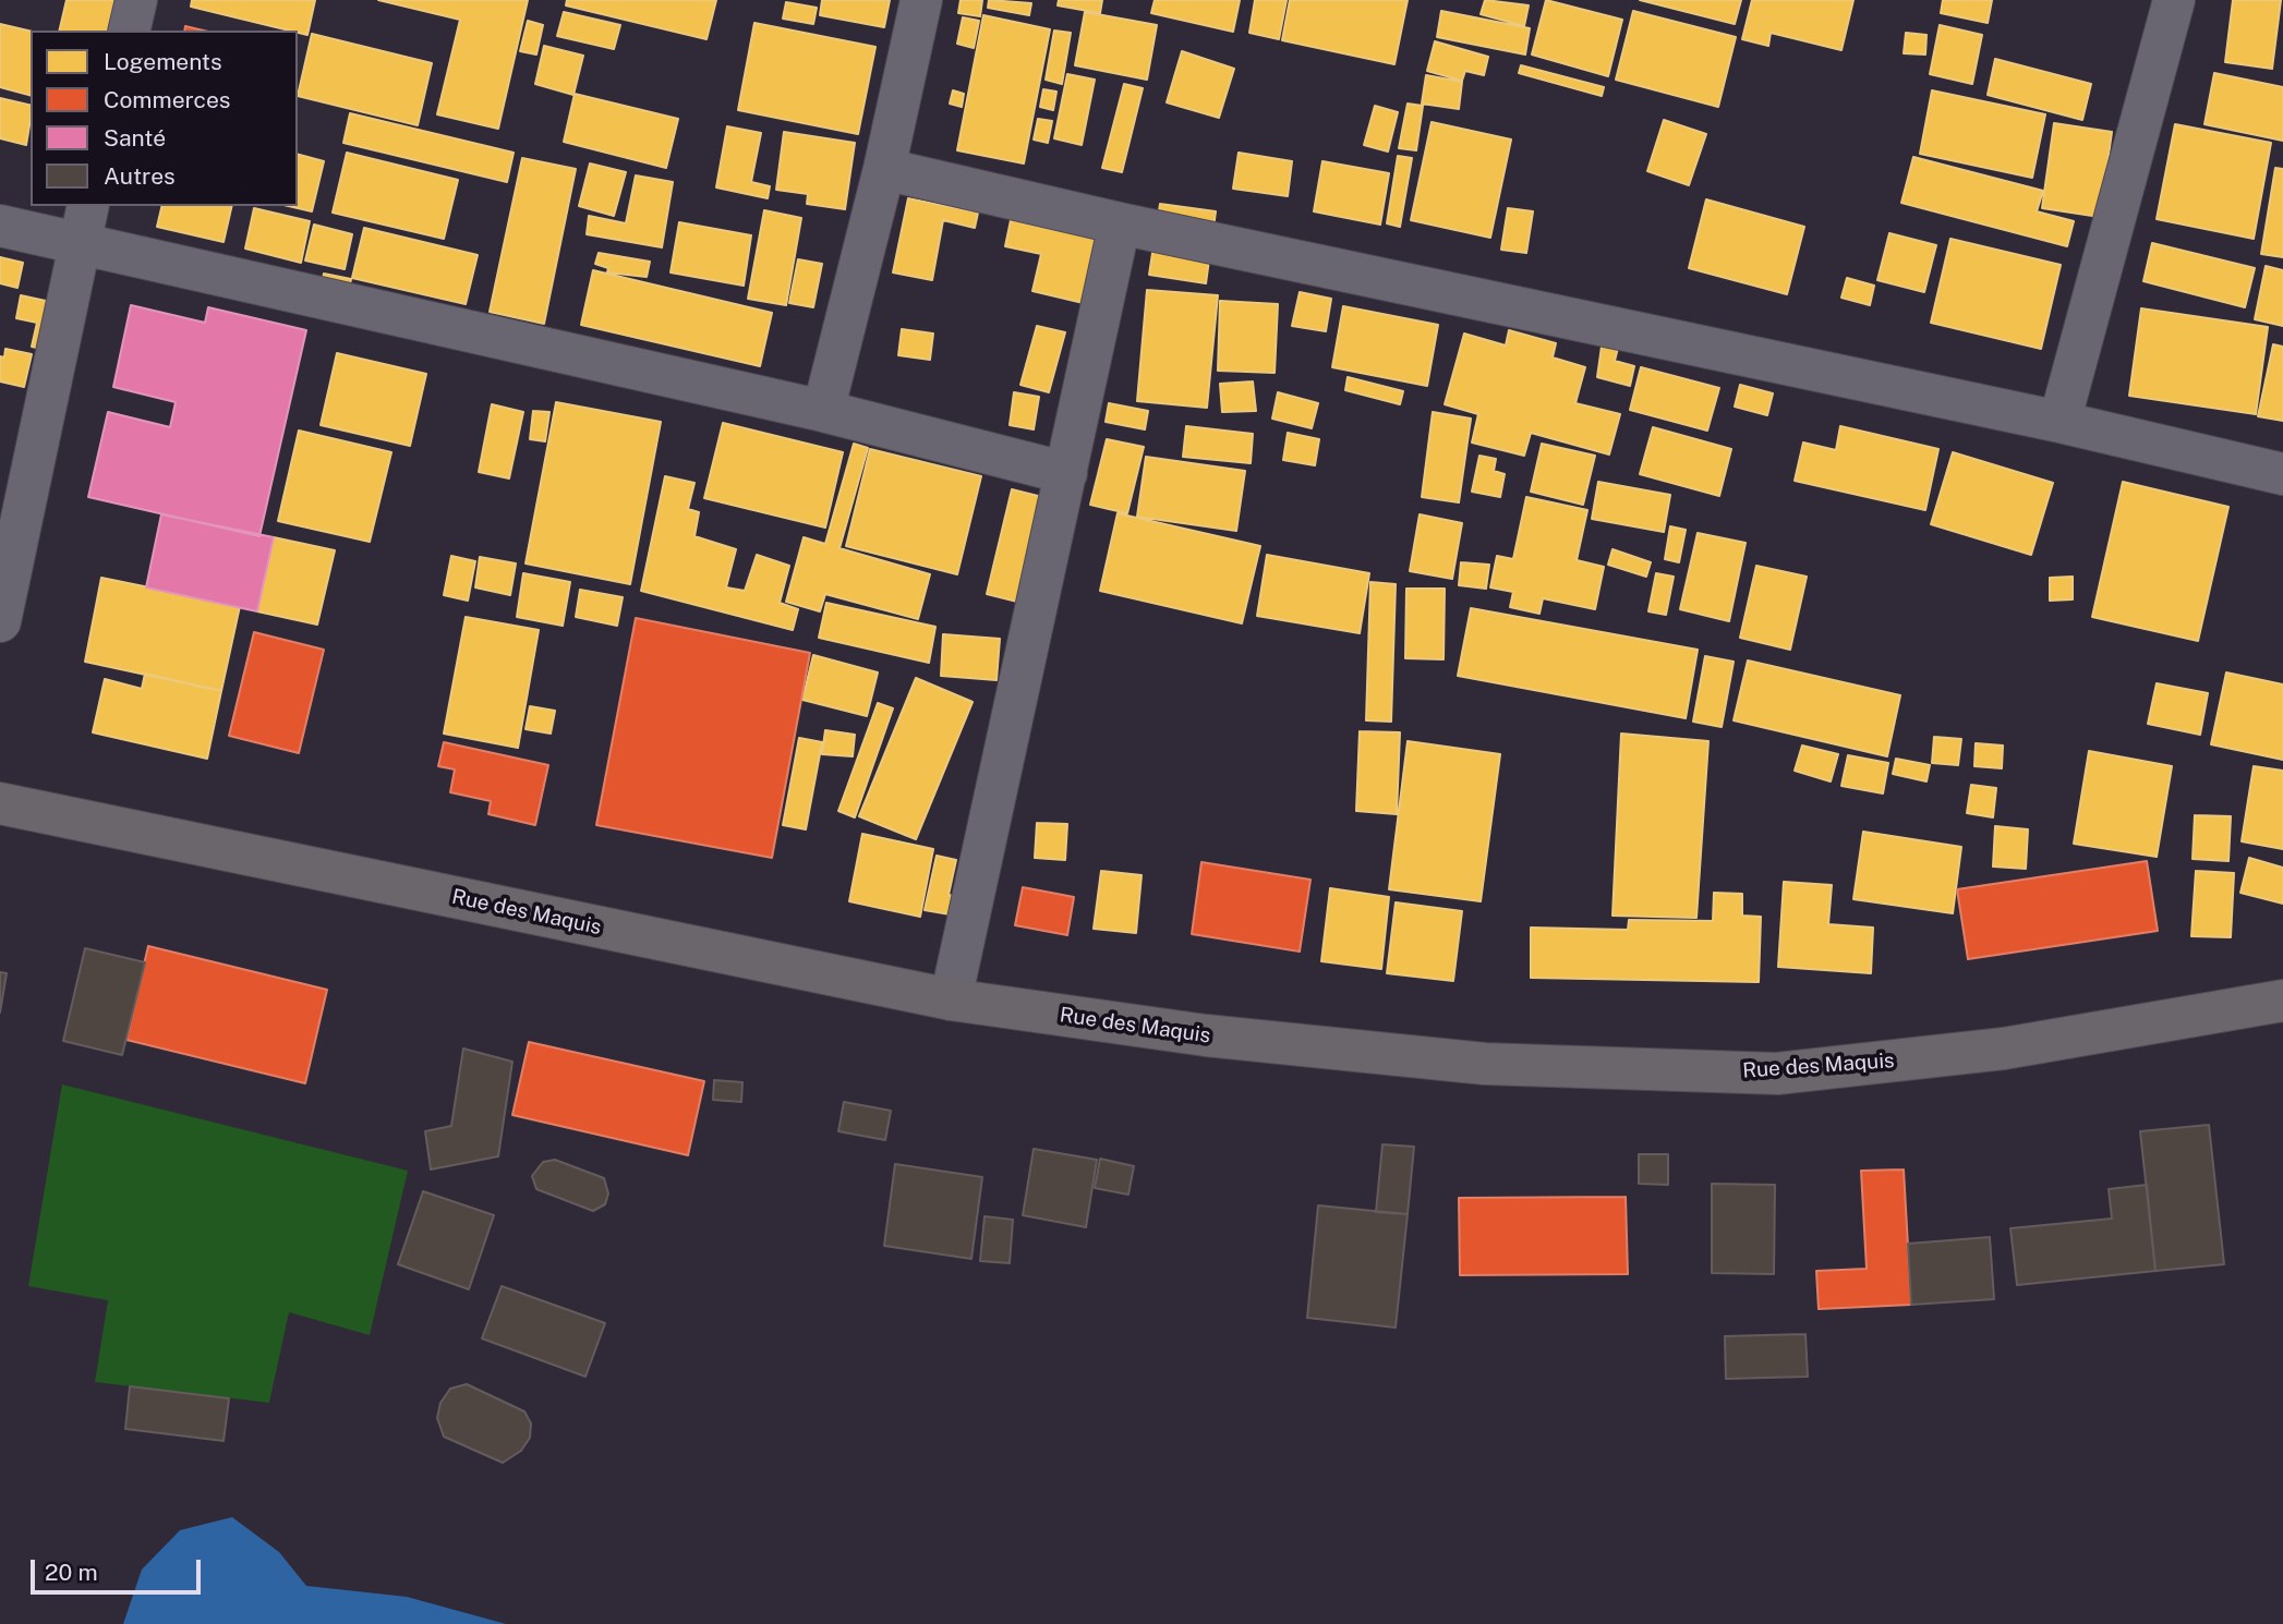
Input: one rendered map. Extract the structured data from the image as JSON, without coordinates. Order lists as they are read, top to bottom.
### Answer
{
  "streets": {
    "street": ["Rue des Maquis"]
  },
  "legend": [
    "Logements",
    "Commerces",
    "Santé",
    "Autres"
  ],
  "scale_bar": "20 m"
}
